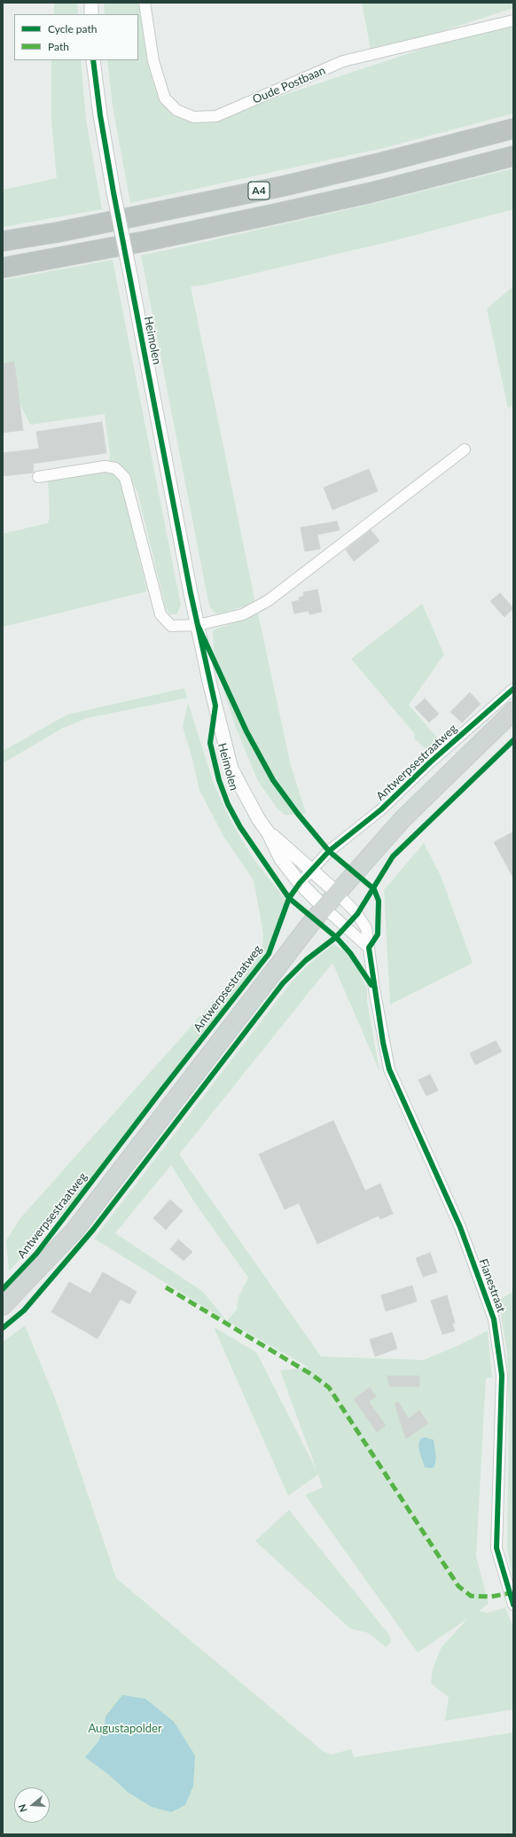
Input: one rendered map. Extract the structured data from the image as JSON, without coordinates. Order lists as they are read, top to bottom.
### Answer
{
  "streets": {
    "highway": ["A4"],
    "main road": ["Antwerpsestraatweg"],
    "street": ["Oude Postbaan", "Heimolen", "Fianestraat"]
  },
  "crossings": [
    ["Heimolen", "Antwerpsestraatweg"],
    ["Heimolen", "Fianestraat"],
    ["Antwerpsestraatweg", "Fianestraat"]
  ],
  "parks": ["Augustapolder"],
  "legend": ["Cycle path", "Path"],
  "north": "left"
}
